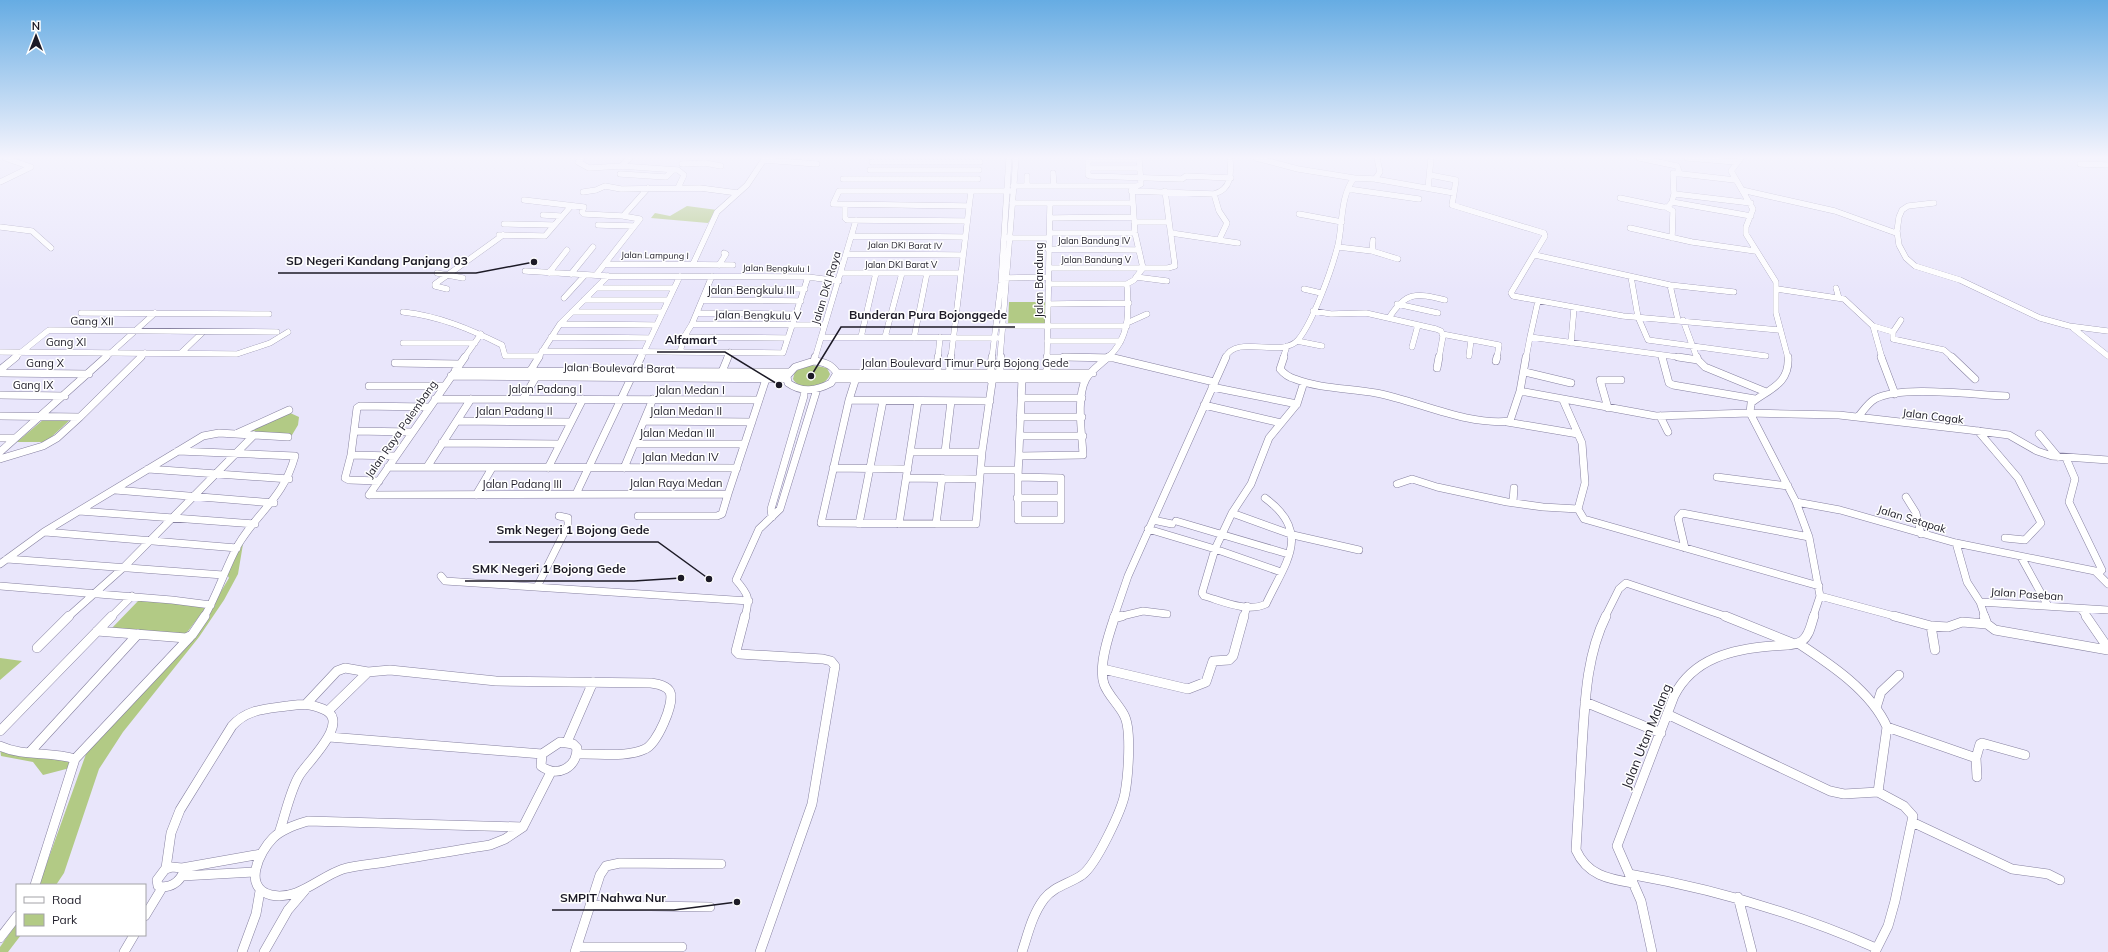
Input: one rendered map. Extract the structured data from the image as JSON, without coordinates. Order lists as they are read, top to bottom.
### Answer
{
  "streets": {
    "street": [
      "Jalan Bandung IV",
      "Jalan DKI Barat IV",
      "Jalan Lampung I",
      "Jalan Bandung V",
      "Jalan DKI Barat V",
      "Jalan Bengkulu I",
      "Jalan Bandung",
      "Jalan DKI Raya",
      "Jalan Bengkulu III",
      "Jalan Bengkulu V",
      "Gang XII",
      "Gang XI",
      "Gang X",
      "Jalan Boulevard Timur Pura Bojong Gede",
      "Jalan Boulevard Barat",
      "Gang IX",
      "Jalan Padang I",
      "Jalan Medan I",
      "Jalan Padang II",
      "Jalan Medan II",
      "Jalan Cagak",
      "Jalan Raya Palembang",
      "Jalan Medan III",
      "Jalan Medan IV",
      "Jalan Raya Medan",
      "Jalan Padang III",
      "Jalan Setapak",
      "Jalan Paseban",
      "Jalan Utan Malang"
    ]
  },
  "crossings": [
    ["Jalan Bandung IV", "Jalan Bandung"],
    ["Jalan DKI Barat IV", "Jalan DKI Raya"],
    ["Jalan Lampung I", "Jalan Bengkulu I"],
    ["Jalan Bandung V", "Jalan Bandung"],
    ["Jalan DKI Barat V", "Jalan DKI Raya"],
    ["Jalan Bengkulu I", "Jalan DKI Raya"],
    ["Jalan Bandung", "Jalan Boulevard Timur Pura Bojong Gede"],
    ["Jalan DKI Raya", "Jalan Bengkulu V"],
    ["Jalan DKI Raya", "Jalan Boulevard Timur Pura Bojong Gede"],
    ["Jalan DKI Raya", "Jalan Boulevard Barat"],
    ["Gang XII", "Gang XI"],
    ["Jalan Boulevard Timur Pura Bojong Gede", "Jalan Boulevard Barat"],
    ["Jalan Boulevard Barat", "Jalan Raya Palembang"],
    ["Jalan Boulevard Barat", "Jalan Raya Medan"],
    ["Jalan Padang I", "Jalan Medan I"],
    ["Jalan Padang I", "Jalan Raya Palembang"],
    ["Jalan Padang I", "Jalan Padang III"],
    ["Jalan Medan I", "Jalan Medan II"],
    ["Jalan Medan I", "Jalan Raya Medan"],
    ["Jalan Padang II", "Jalan Padang III"],
    ["Jalan Medan II", "Jalan Medan III"],
    ["Jalan Medan II", "Jalan Raya Medan"],
    ["Jalan Raya Palembang", "Jalan Padang III"],
    ["Jalan Medan III", "Jalan Medan IV"],
    ["Jalan Medan III", "Jalan Raya Medan"],
    ["Jalan Medan IV", "Jalan Raya Medan"],
    ["Jalan Medan IV", "Jalan Padang III"],
    ["Jalan Raya Medan", "Jalan Padang III"]
  ],
  "places": [
    "SD Negeri Kandang Panjang 03",
    "Bunderan Pura Bojonggede",
    "Alfamart",
    "SMK Negeri 1 Bojong Gede",
    "Smk Negeri 1 Bojong Gede",
    "SMPIT Nahwa Nur"
  ],
  "legend": ["Road", "Park"],
  "north": "top"
}
